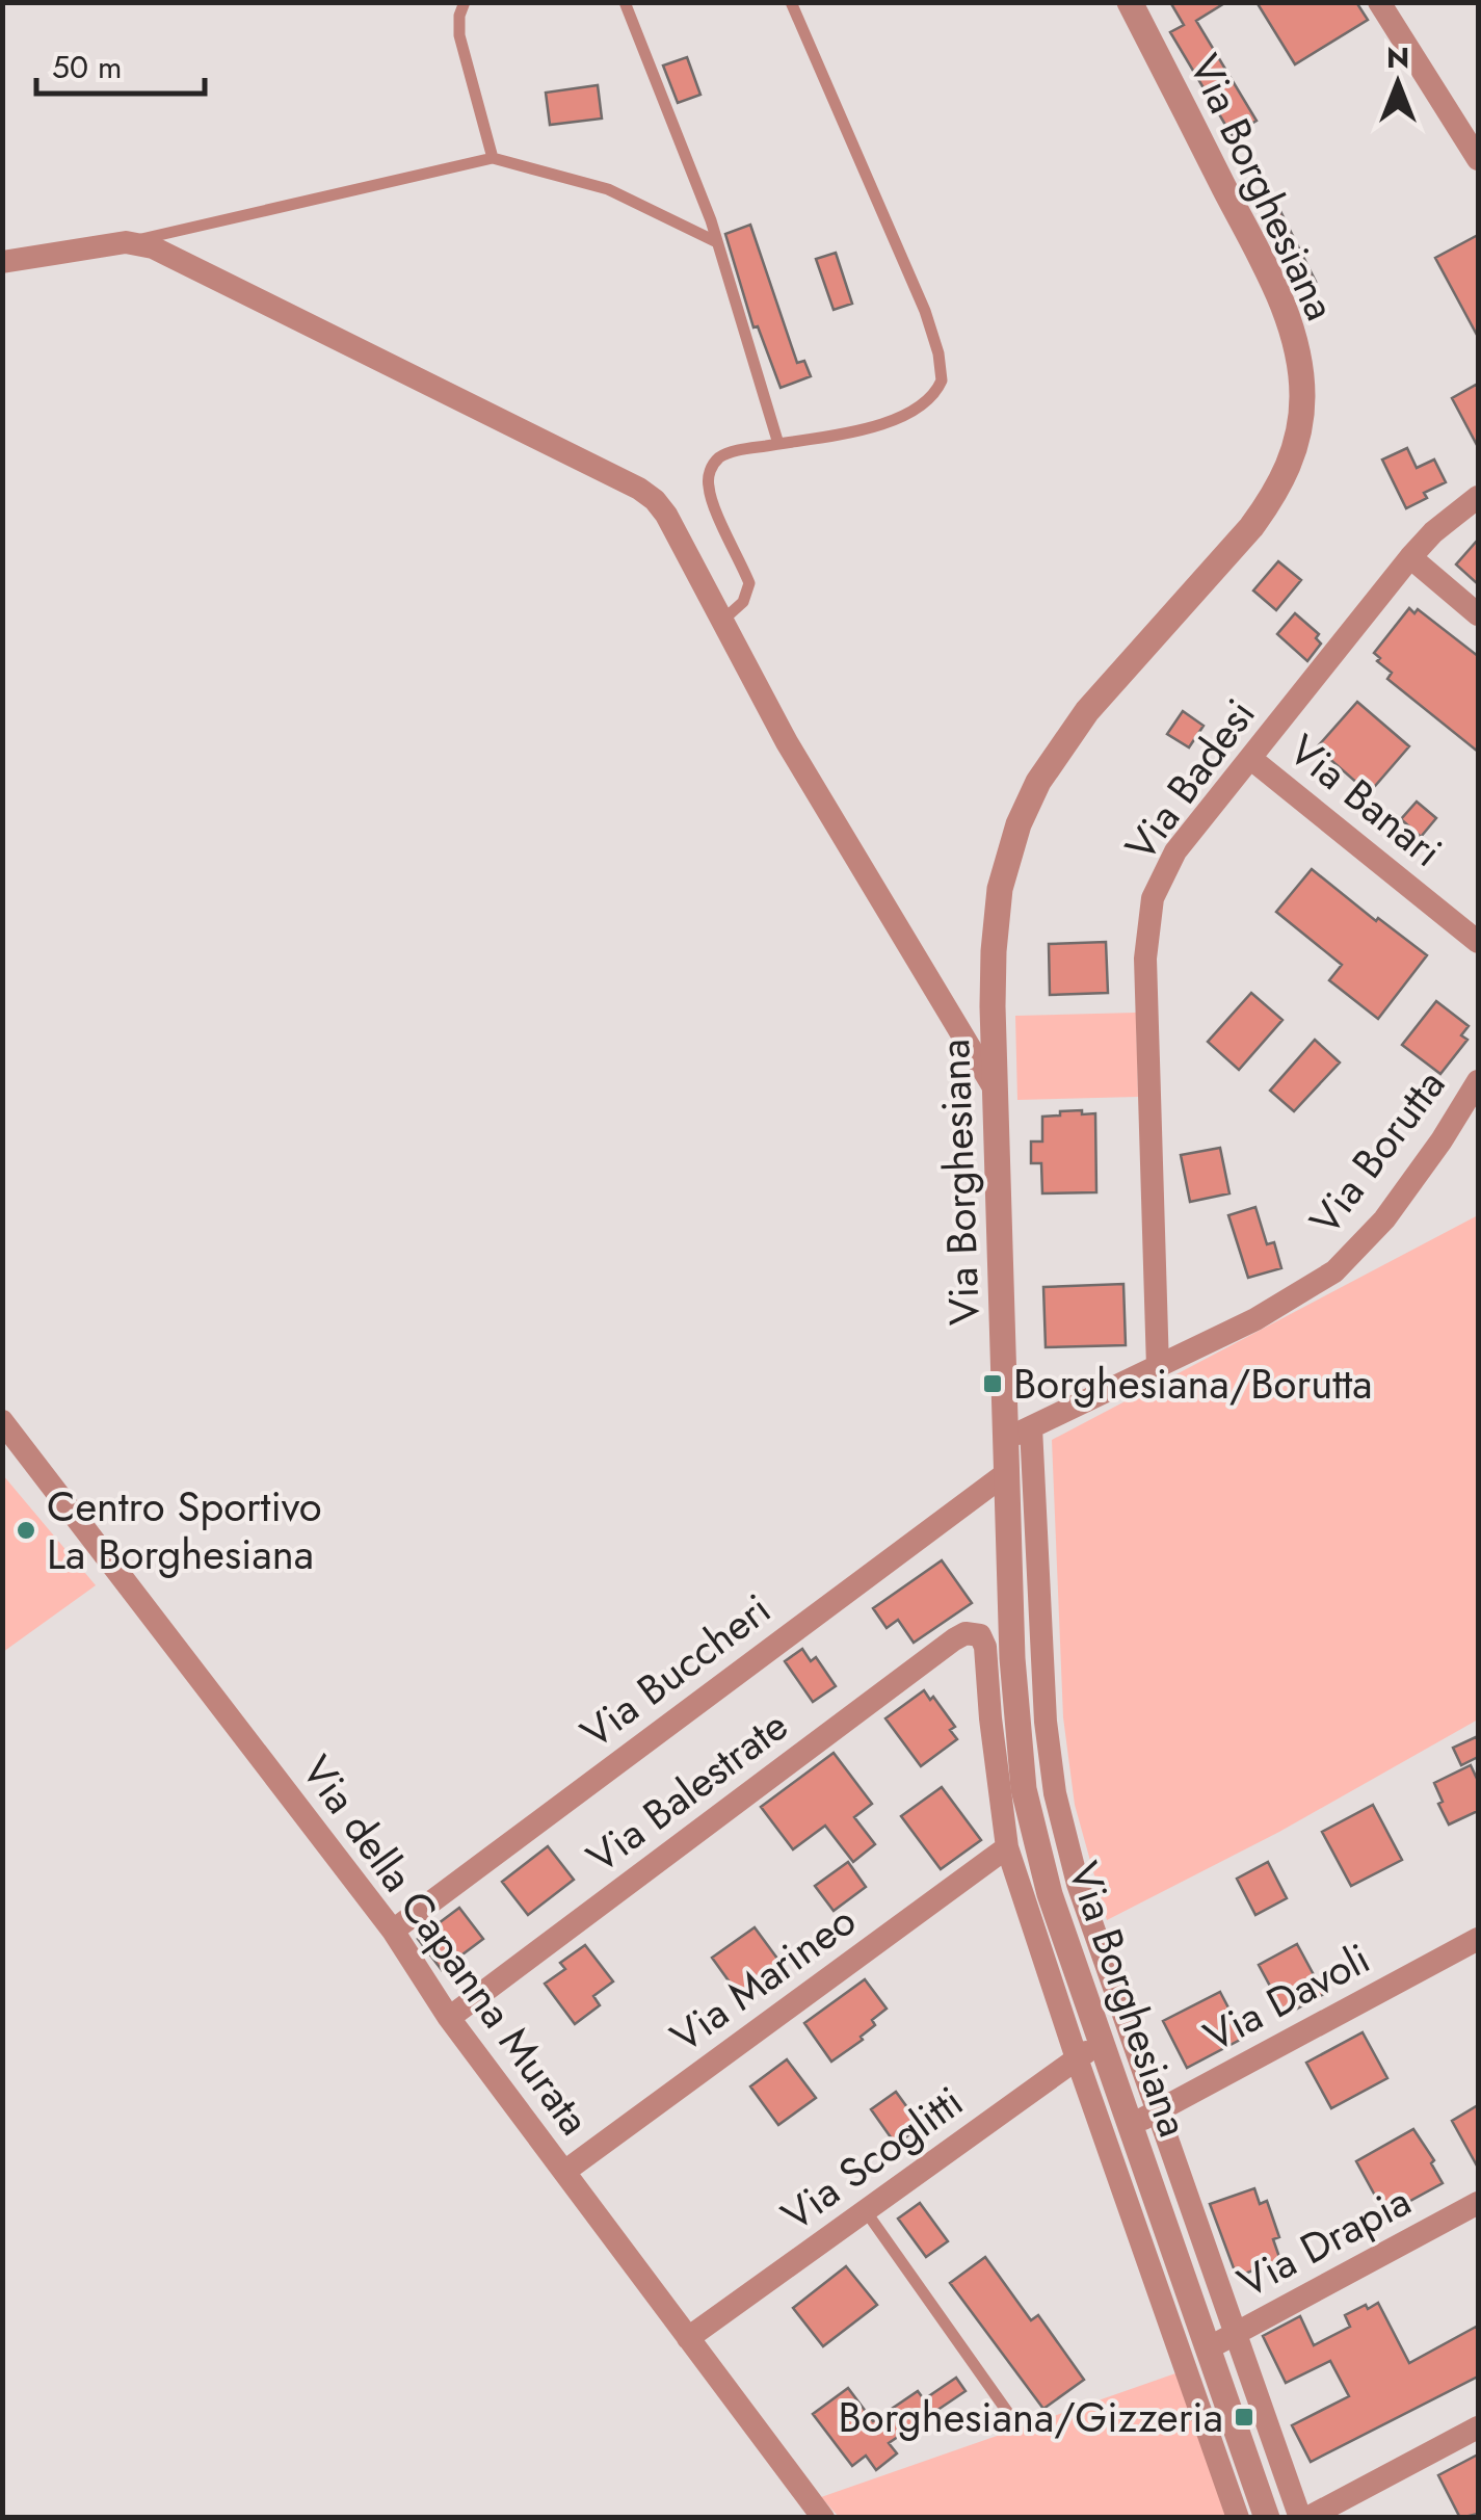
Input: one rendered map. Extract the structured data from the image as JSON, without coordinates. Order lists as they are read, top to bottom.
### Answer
{
  "streets": {
    "street": [
      "Via Borghesiana",
      "Via Badesi",
      "Via Banari",
      "Via Borutta",
      "Via Buccheri",
      "Via Balestrate",
      "Via della Capanna Murata",
      "Via Marineo",
      "Via Davoli",
      "Via Scoglitti",
      "Via Drapia"
    ]
  },
  "crossings": [
    ["Via Borghesiana", "Via Borutta"],
    ["Via Borghesiana", "Via Buccheri"],
    ["Via Borghesiana", "Via Balestrate"],
    ["Via Borghesiana", "Via Marineo"],
    ["Via Borghesiana", "Via Davoli"],
    ["Via Borghesiana", "Via Scoglitti"],
    ["Via Borghesiana", "Via Drapia"],
    ["Via Badesi", "Via Banari"],
    ["Via Badesi", "Via Borutta"],
    ["Via Buccheri", "Via della Capanna Murata"],
    ["Via Balestrate", "Via della Capanna Murata"],
    ["Via della Capanna Murata", "Via Marineo"],
    ["Via della Capanna Murata", "Via Scoglitti"]
  ],
  "places": {
    "transit": ["Borghesiana/Borutta", "Borghesiana/Gizzeria"],
    "other": ["Centro Sportivo La Borghesiana"]
  },
  "scale_bar": "50 m",
  "north": "top"
}
